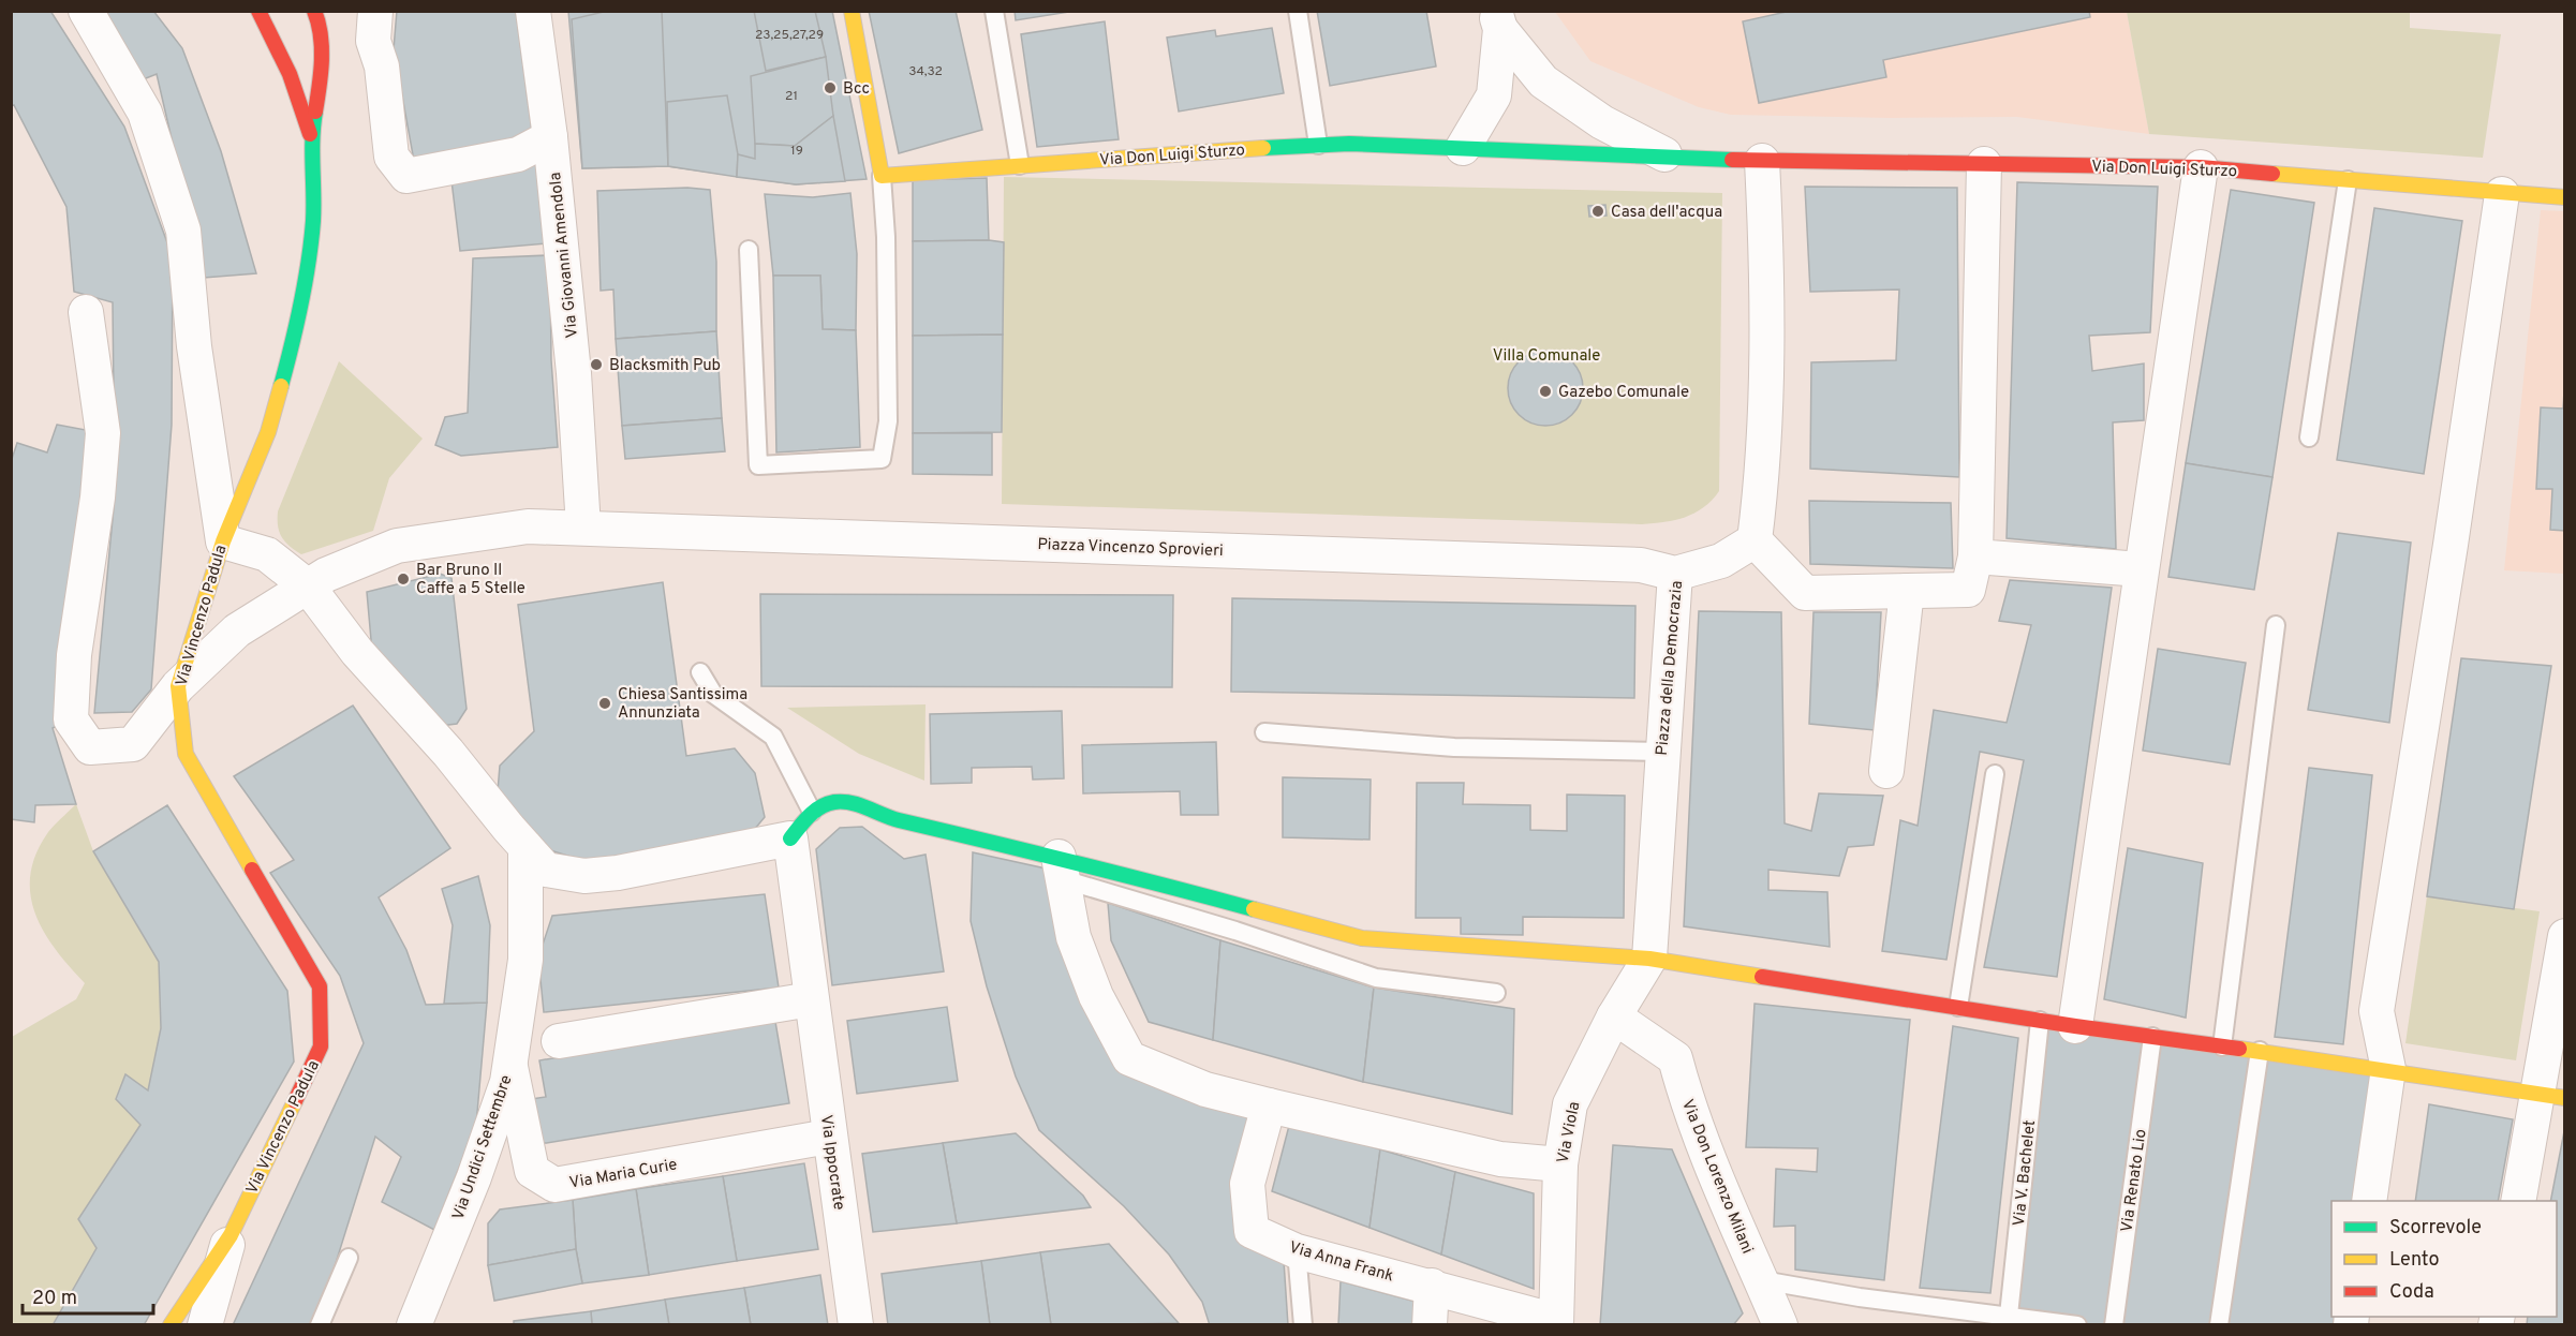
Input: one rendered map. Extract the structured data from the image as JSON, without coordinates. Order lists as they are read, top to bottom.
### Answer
{
  "streets": {
    "street": [
      "Via Don Luigi Sturzo",
      "Via Giovanni Amendola",
      "Piazza Vincenzo Sprovieri",
      "Via Vincenzo Padula",
      "Piazza della Democrazia",
      "Via Viola",
      "Via Undici Settembre",
      "Via Ippocrate",
      "Via Maria Curie",
      "Via Don Lorenzo Milani",
      "Via Anna Frank"
    ],
    "lane": ["Via V. Bachelet", "Via Renato Lio"]
  },
  "crossings": [
    ["Via Giovanni Amendola", "Piazza Vincenzo Sprovieri"],
    ["Piazza Vincenzo Sprovieri", "Via Vincenzo Padula"],
    ["Piazza Vincenzo Sprovieri", "Piazza della Democrazia"],
    ["Piazza della Democrazia", "Via Viola"],
    ["Via Viola", "Via Don Lorenzo Milani"],
    ["Via Viola", "Via Anna Frank"],
    ["Via Undici Settembre", "Via Maria Curie"],
    ["Via Ippocrate", "Via Maria Curie"]
  ],
  "parks": ["Villa Comunale"],
  "places": [
    "Bcc",
    "Casa dell'acqua",
    "Blacksmith Pub",
    "Gazebo Comunale",
    "Bar Bruno Il Caffe a 5 Stelle",
    "Chiesa Santissima Annunziata"
  ],
  "house_numbers": [
    "23,25,27,29",
    "34,32",
    "21",
    "19"
  ],
  "legend": ["Scorrevole", "Lento", "Coda"],
  "scale_bar": "20 m"
}
